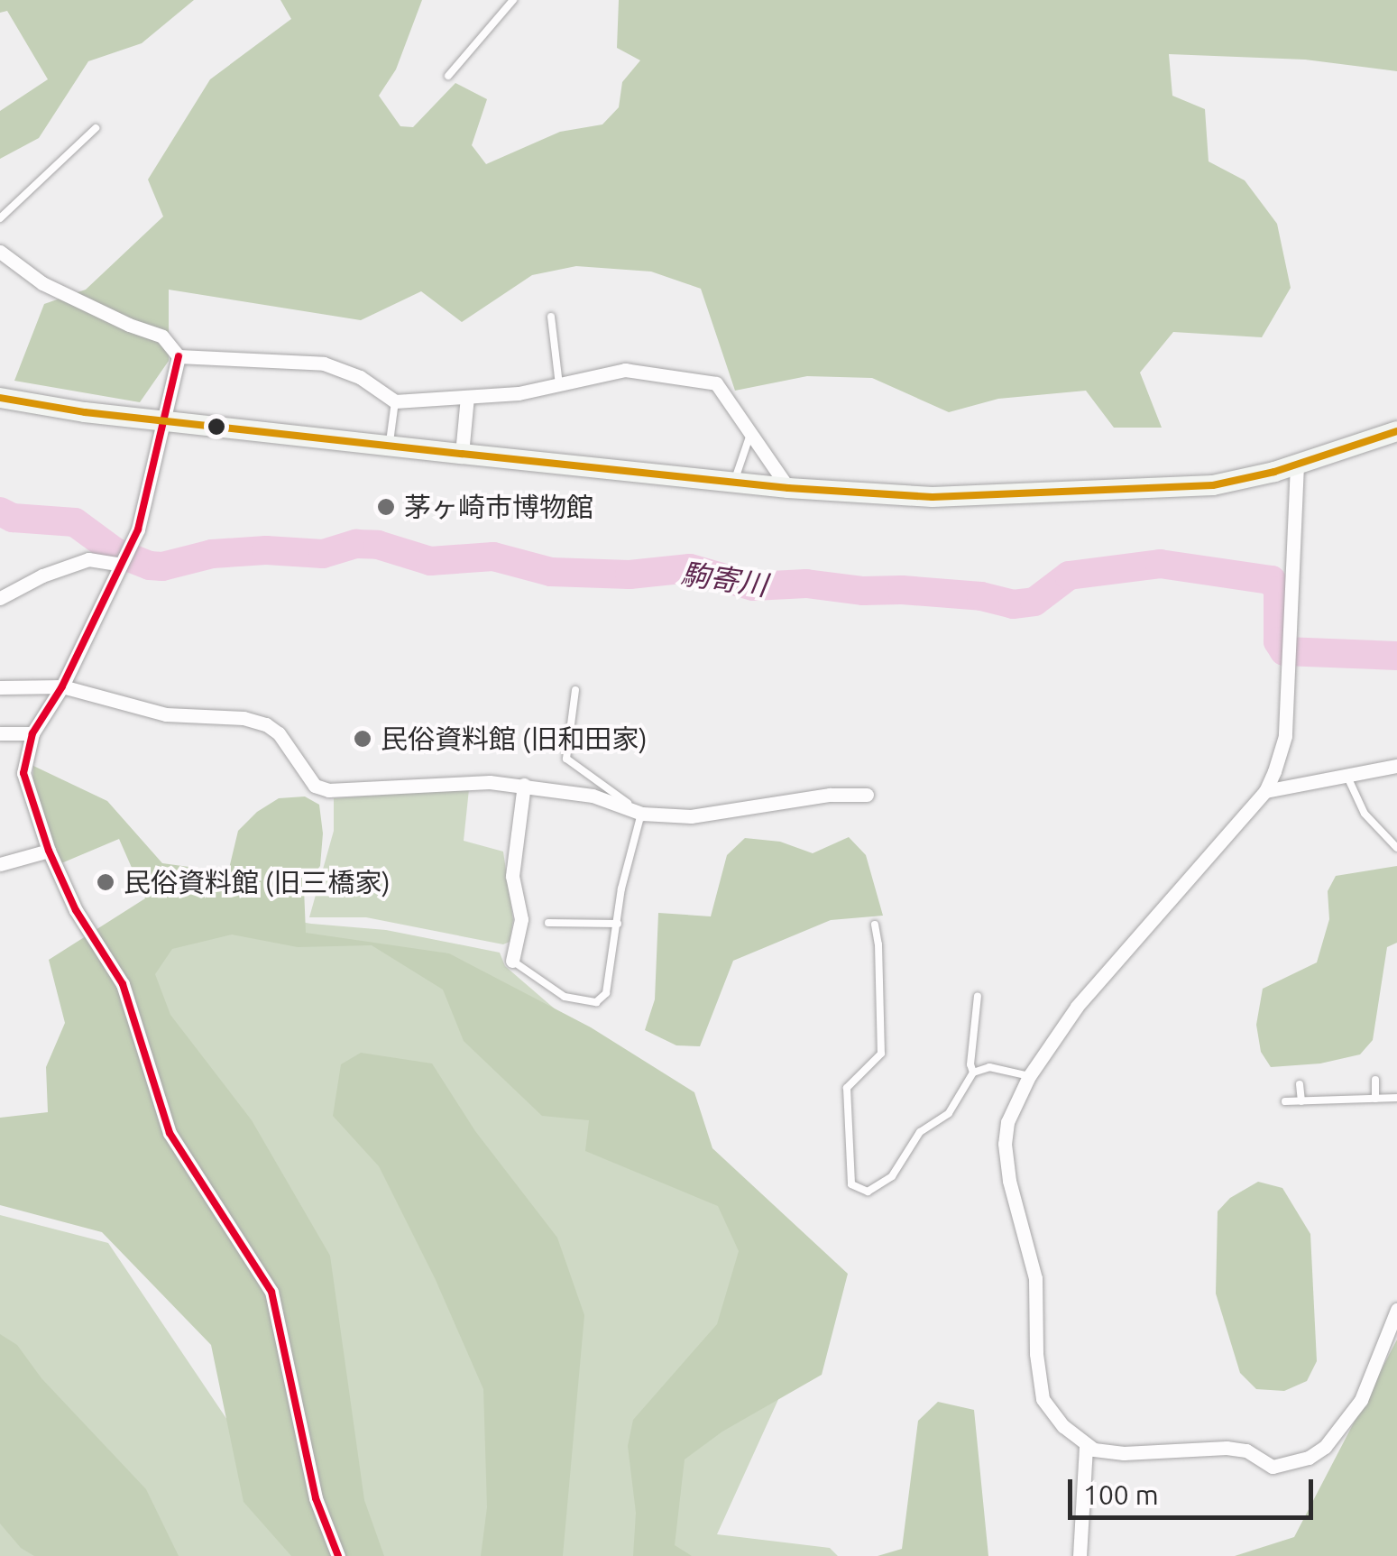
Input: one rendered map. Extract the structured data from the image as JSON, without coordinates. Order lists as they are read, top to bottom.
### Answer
{
  "water": ["駒寄川"],
  "places": ["茅ヶ崎市博物館", "民俗資料館 (旧和田家)", "民俗資料館 (旧三橋家)"],
  "scale_bar": "100 m"
}
